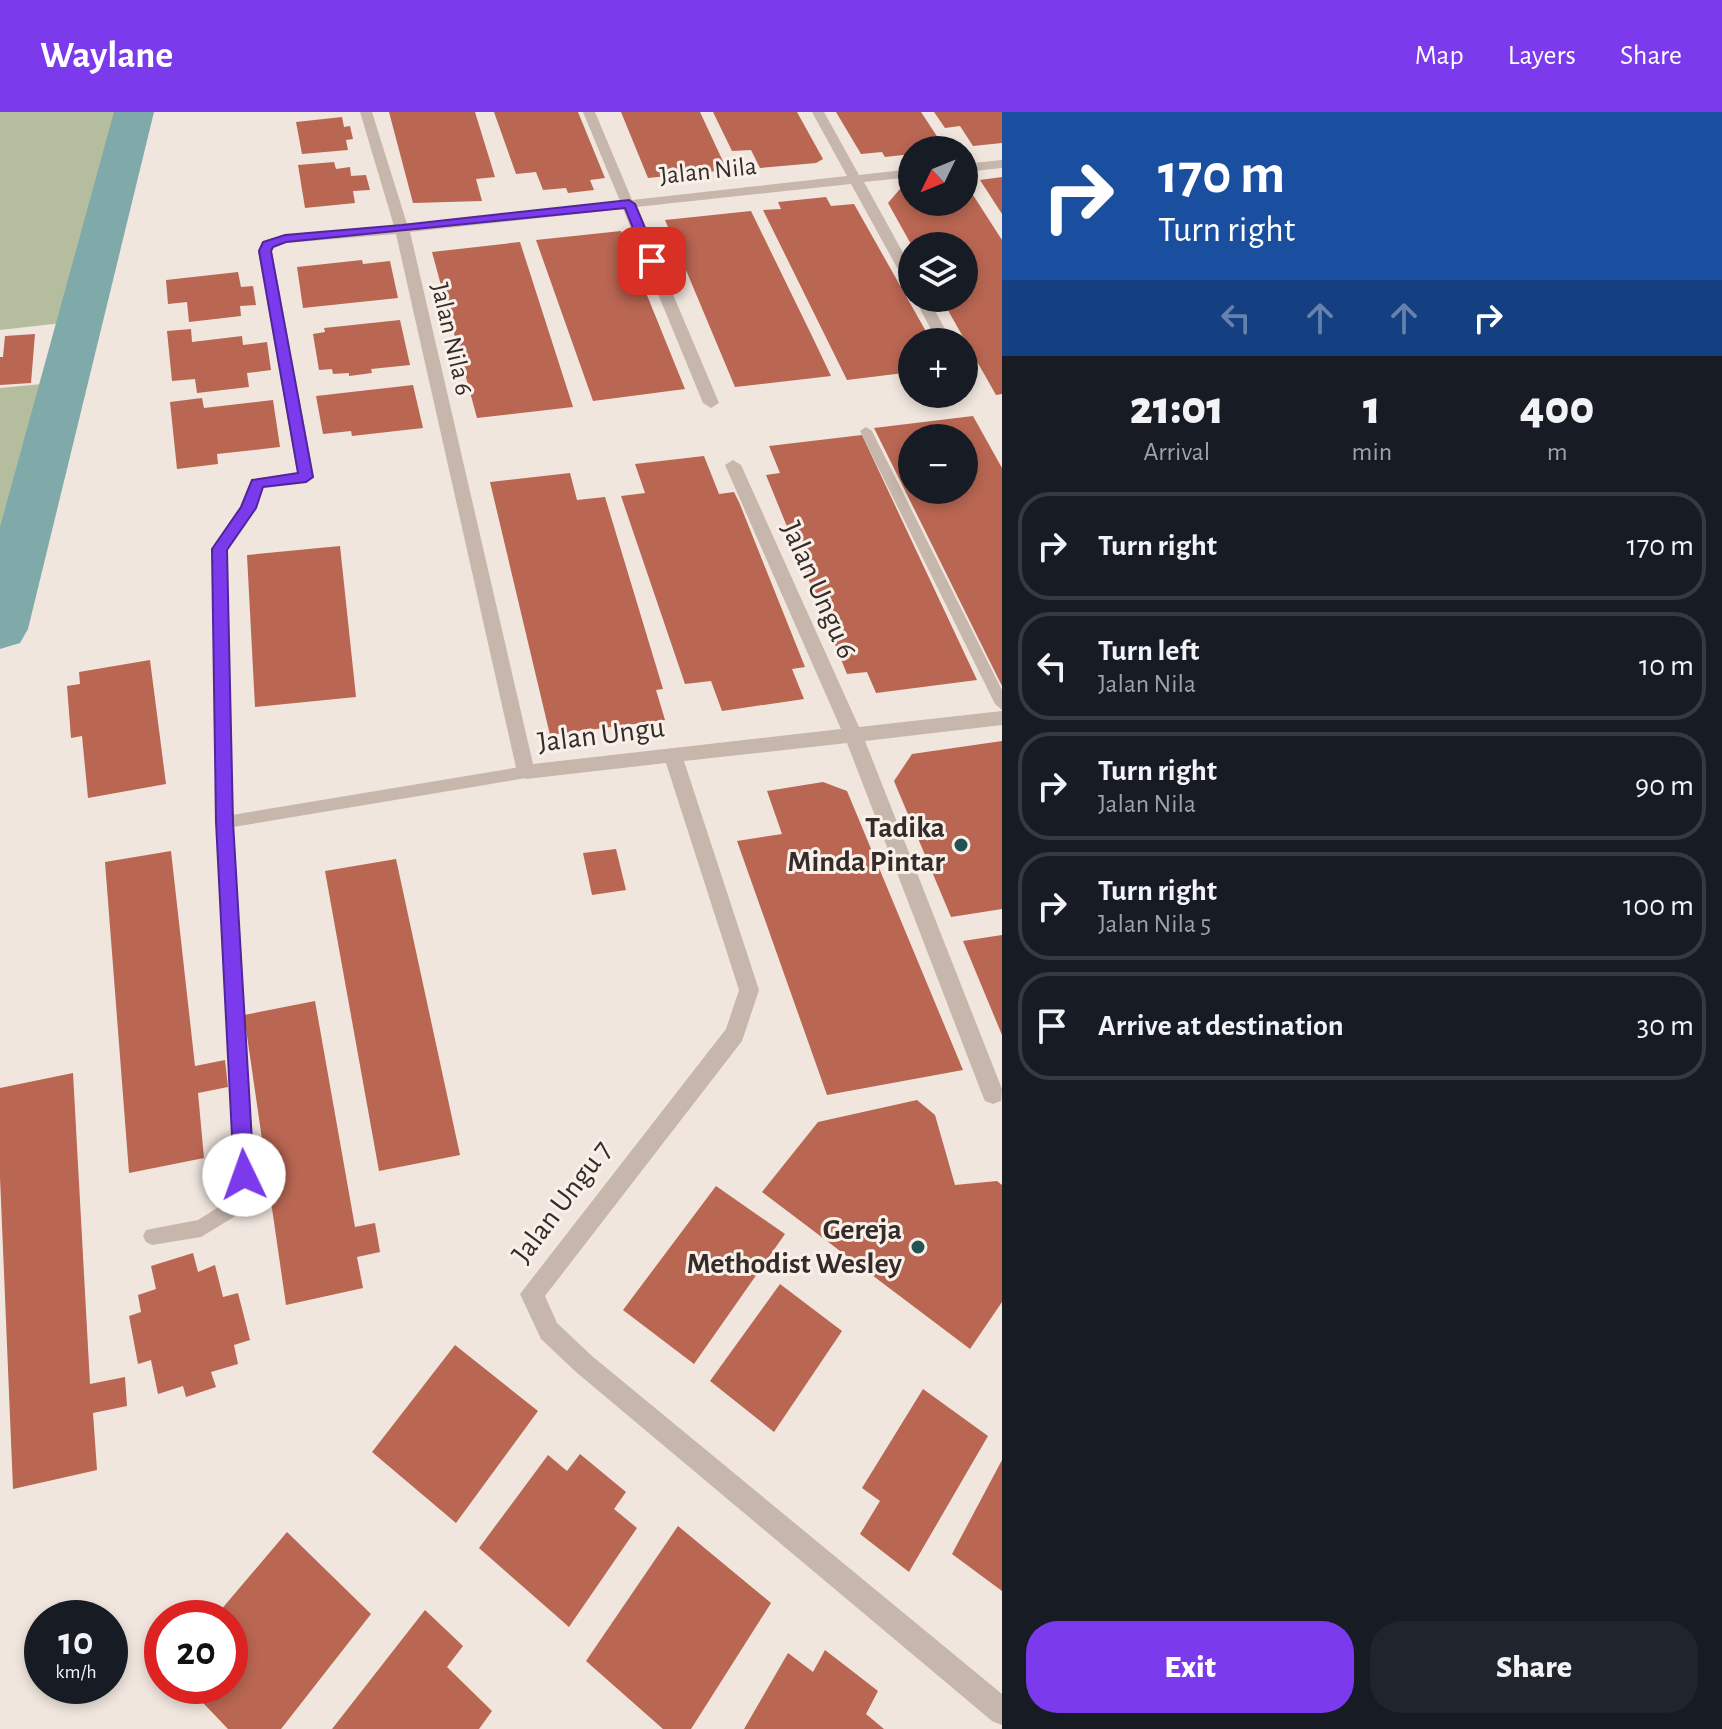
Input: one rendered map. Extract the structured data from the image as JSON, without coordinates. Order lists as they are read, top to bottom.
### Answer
{
  "streets": {
    "street": [
      "Jalan Nila",
      "Jalan Nila 6",
      "Jalan Ungu 6",
      "Jalan Ungu",
      "Jalan Ungu 7"
    ]
  },
  "crossings": [
    ["Jalan Nila", "Jalan Nila 6"],
    ["Jalan Nila 6", "Jalan Ungu"],
    ["Jalan Ungu 6", "Jalan Ungu"],
    ["Jalan Ungu", "Jalan Ungu 7"]
  ],
  "places": ["Tadika Minda Pintar", "Gereja Methodist Wesley"],
  "north": "bottom left",
  "page": {
    "header": "Waylane",
    "nav": ["Map", "Layers", "Share"],
    "turn": ["170 m", "Turn right"],
    "map_buttons": ["+", "−"],
    "eta": [
      "21:01",
      "Arrival",
      "1",
      "min",
      "400",
      "m"
    ],
    "list": [
      {
        "name": "Turn right",
        "value": "170 m"
      },
      {
        "name": "Turn left",
        "note": "Jalan Nila",
        "value": "10 m"
      },
      {
        "name": "Turn right",
        "note": "Jalan Nila",
        "value": "90 m"
      },
      {
        "name": "Turn right",
        "note": "Jalan Nila 5",
        "value": "100 m"
      },
      {
        "name": "Arrive at destination",
        "value": "30 m"
      }
    ],
    "speed": "10 km/h",
    "limit": "20",
    "buttons": ["Exit", "Share"]
  }
}
